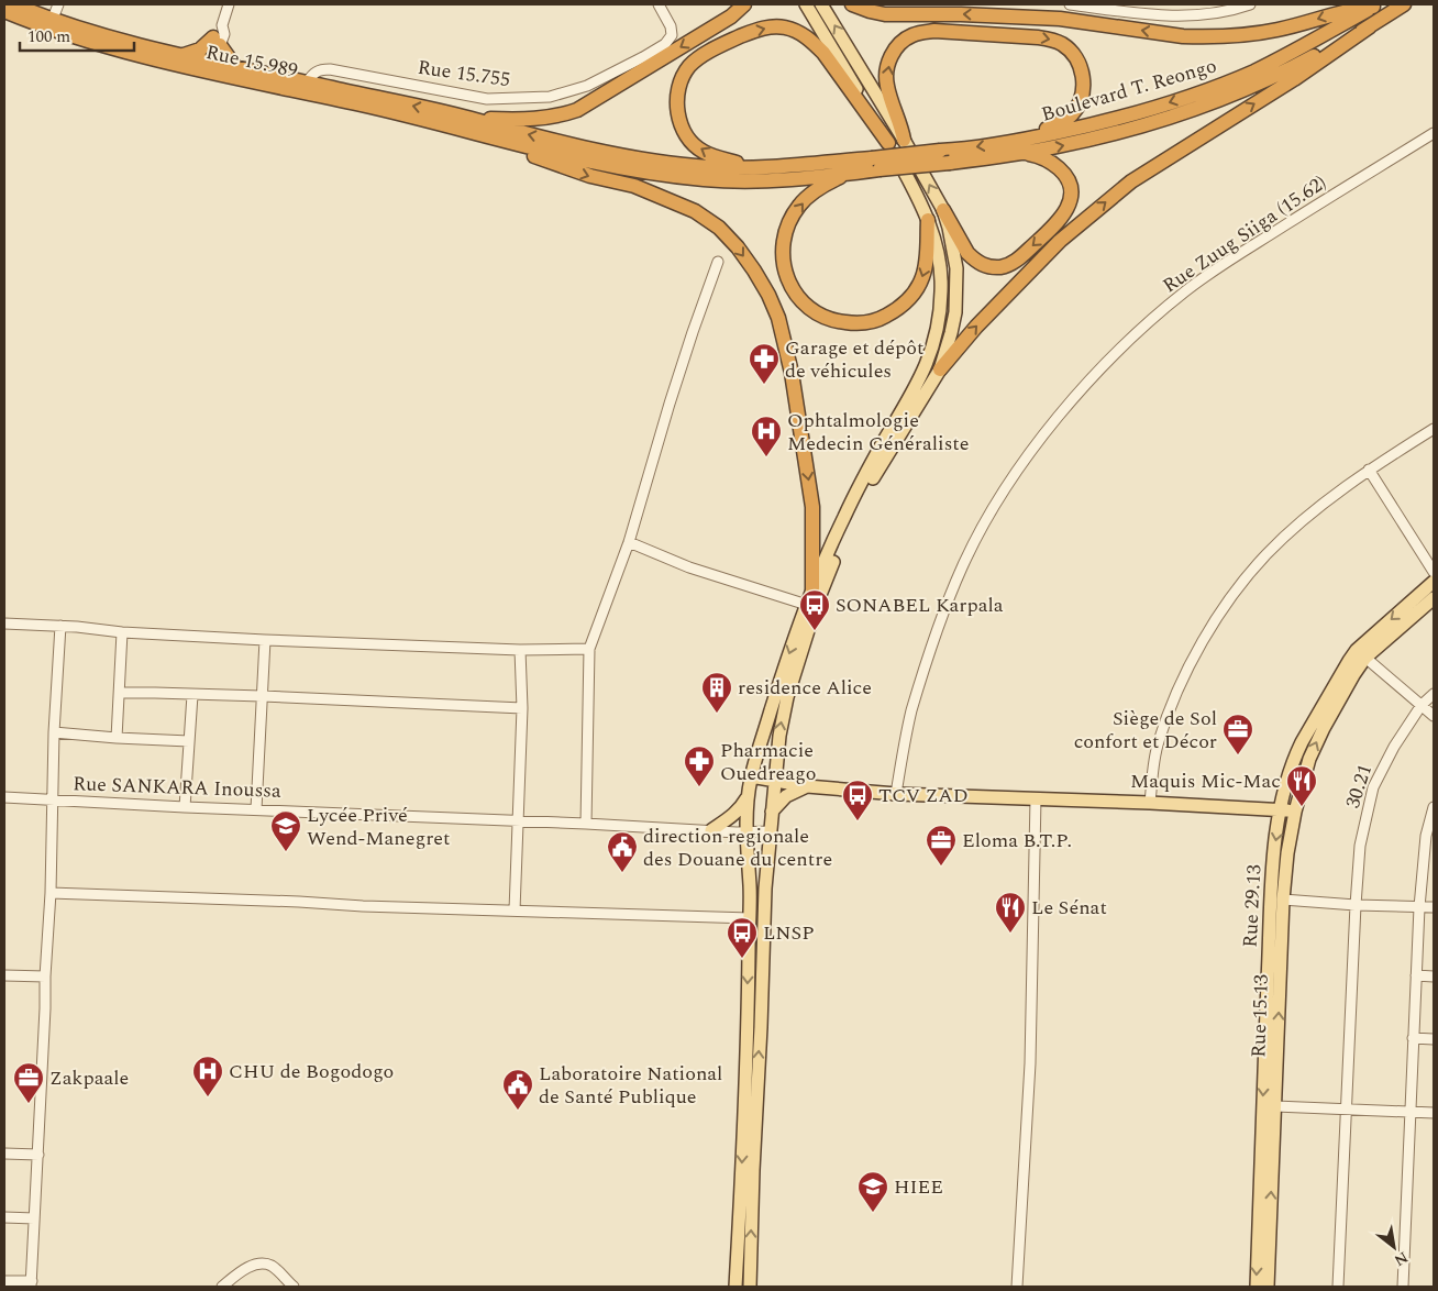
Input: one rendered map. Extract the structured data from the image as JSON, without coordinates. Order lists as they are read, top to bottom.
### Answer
{
  "streets": {
    "highway": ["Rue 15.989", "Boulevard T. Reongo"],
    "main road": ["Rue 29.13", "Rue 15.13"],
    "street": [
      "Rue 15.755",
      "Rue Zuug Siiga (15.62)",
      "30.21",
      "Rue SANKARA Inoussa"
    ]
  },
  "one_way": ["Rue 29.13", "Rue 15.13"],
  "places": {
    "pharmacy": ["Garage et dépôt de véhicules", "Pharmacie Ouedreago"],
    "hospital": ["Ophtalmologie Medecin Généraliste", "CHU de Bogodogo"],
    "bus stop": ["SONABEL Karpala", "TCV ZAD", "LNSP"],
    "building": ["residence Alice"],
    "office": ["Siège de Sol confort et Décor", "Eloma B.T.P.", "Zakpaale"],
    "restaurant": ["Maquis Mic-Mac", "Le Sénat"],
    "school or university": ["Lycée Privé Wend-Manegret", "HIEE"],
    "public building": ["direction regionale des Douane du centre", "Laboratoire National de Santé Publique"]
  },
  "scale_bar": "100 m",
  "north": "bottom right"
}
